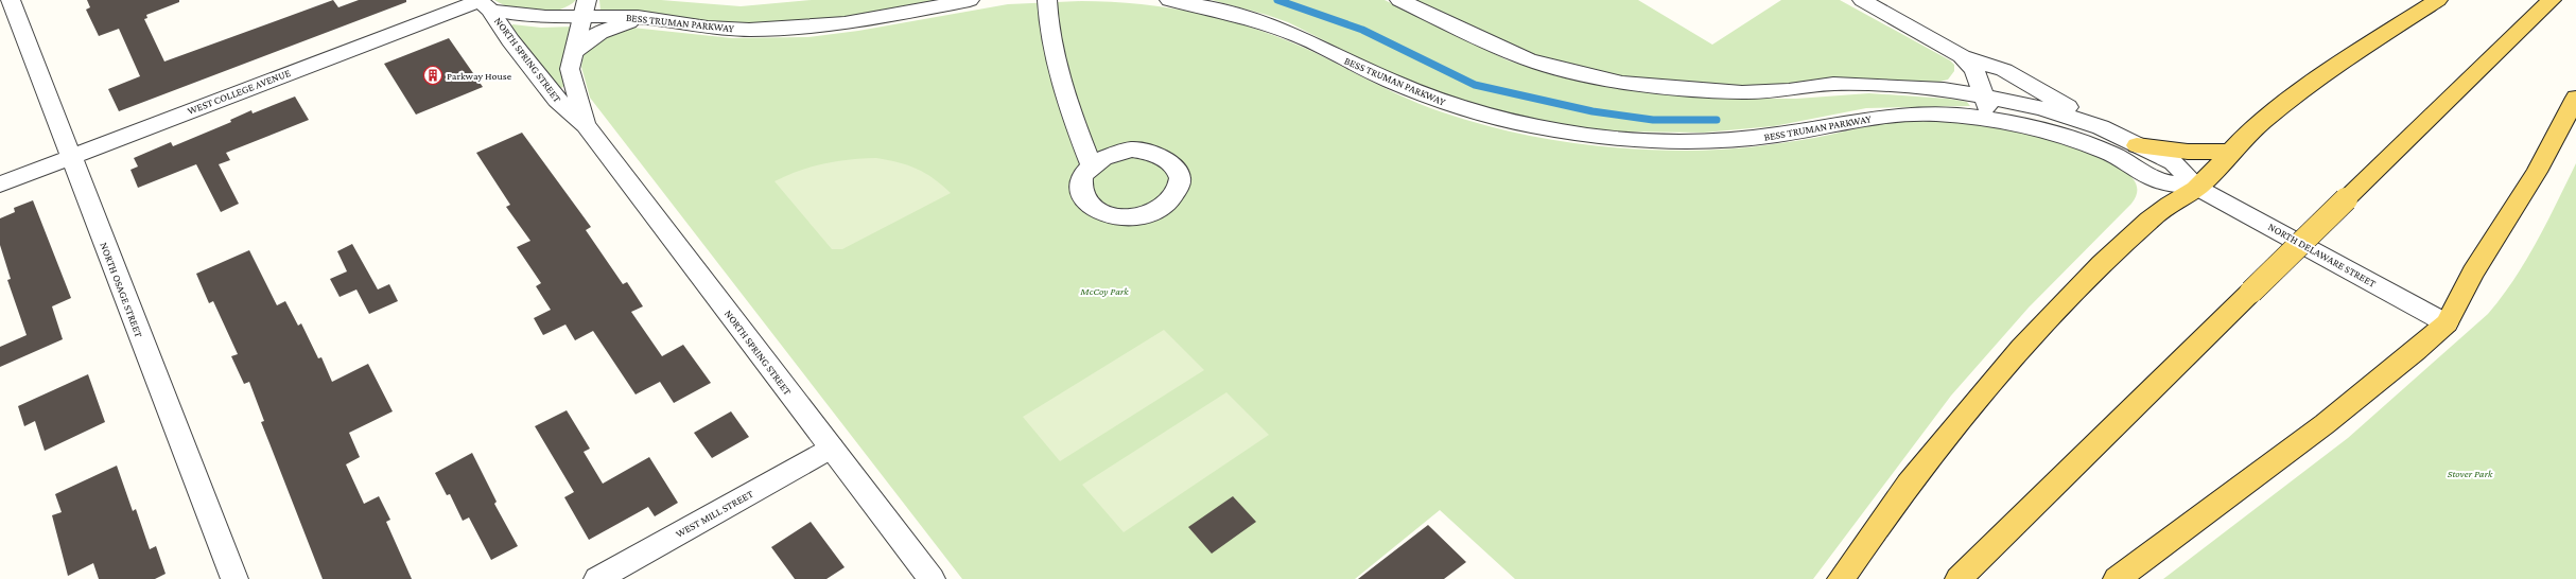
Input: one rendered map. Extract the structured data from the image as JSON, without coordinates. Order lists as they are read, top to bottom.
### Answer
{
  "streets": {
    "street": [
      "BESS TRUMAN PARKWAY",
      "NORTH SPRING STREET",
      "WEST COLLEGE AVENUE",
      "NORTH DELAWARE STREET",
      "NORTH OSAGE STREET",
      "WEST MILL STREET"
    ]
  },
  "crossings": [
    ["BESS TRUMAN PARKWAY", "NORTH SPRING STREET"],
    ["BESS TRUMAN PARKWAY", "WEST COLLEGE AVENUE"],
    ["BESS TRUMAN PARKWAY", "NORTH DELAWARE STREET"],
    ["NORTH SPRING STREET", "WEST COLLEGE AVENUE"],
    ["NORTH SPRING STREET", "WEST MILL STREET"],
    ["WEST COLLEGE AVENUE", "NORTH OSAGE STREET"]
  ],
  "parks": ["McCoy Park", "Stover Park"],
  "places": {
    "building": ["Parkway House"]
  }
}
